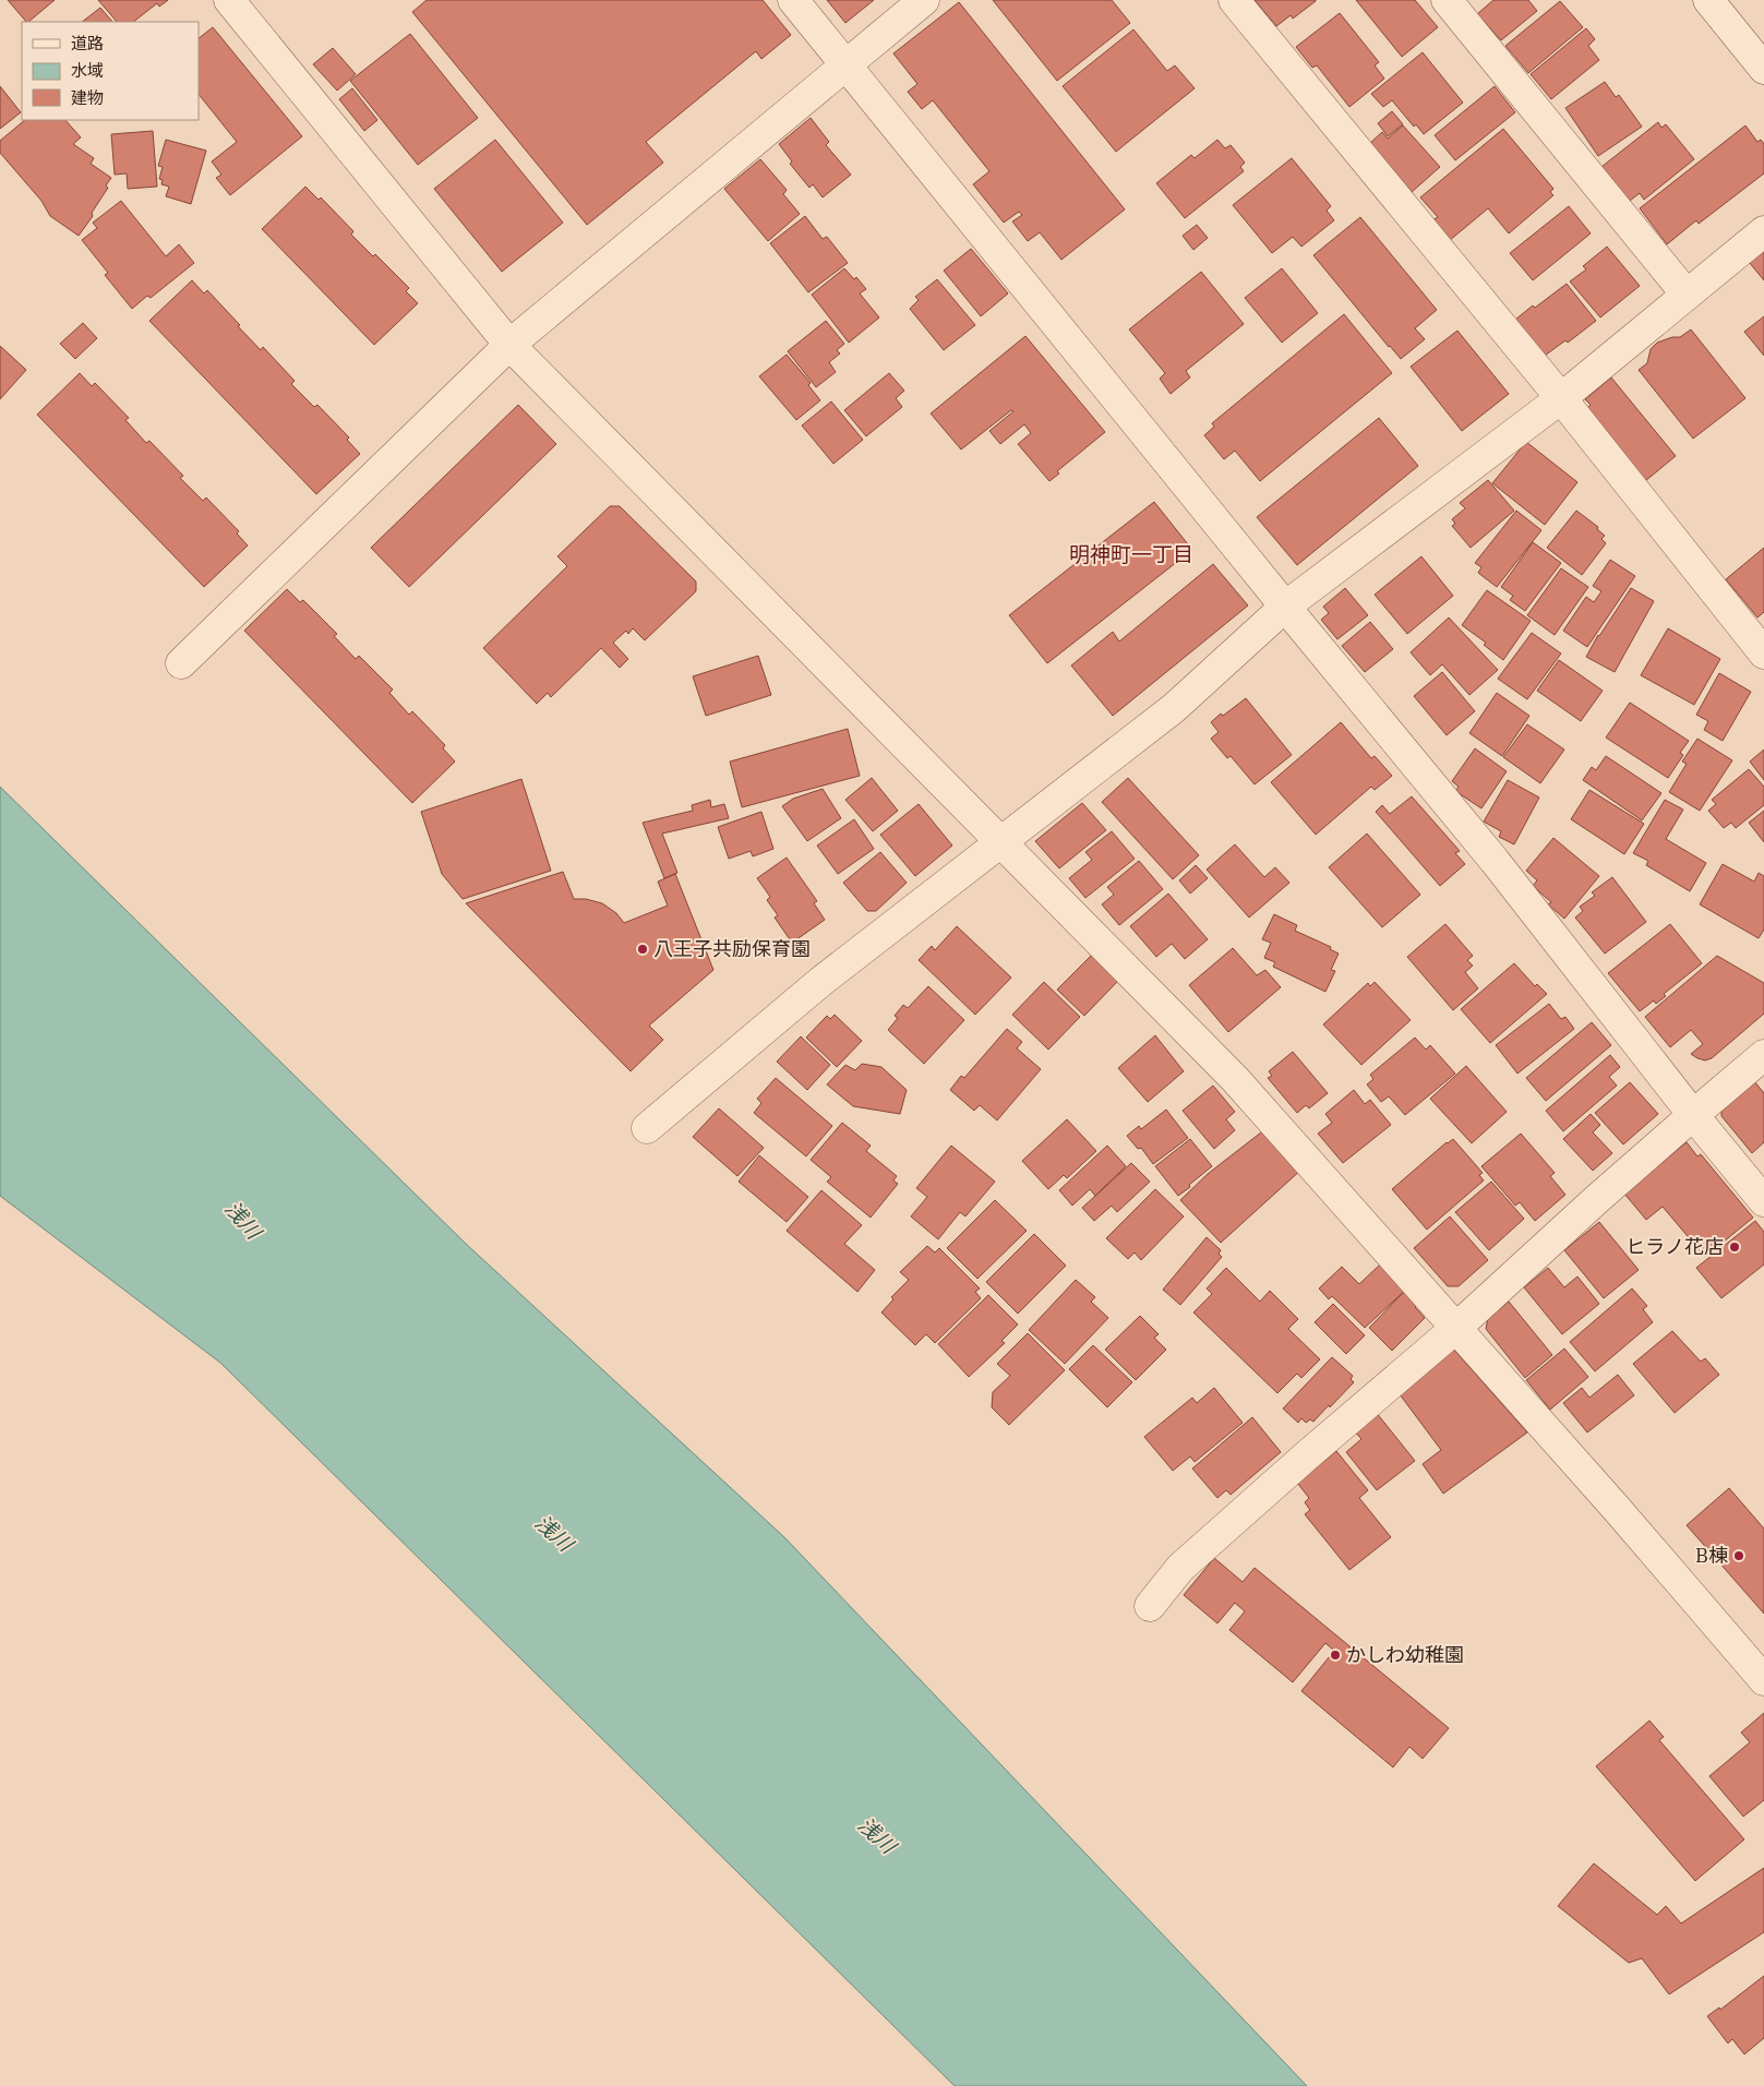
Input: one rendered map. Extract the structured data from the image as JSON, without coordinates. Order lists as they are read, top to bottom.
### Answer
{
  "districts": ["明神町一丁目"],
  "water": ["浅川"],
  "places": [
    "八王子共励保育園",
    "ヒラノ花店",
    "B棟",
    "かしわ幼稚園"
  ],
  "legend": ["道路", "水域", "建物"]
}
